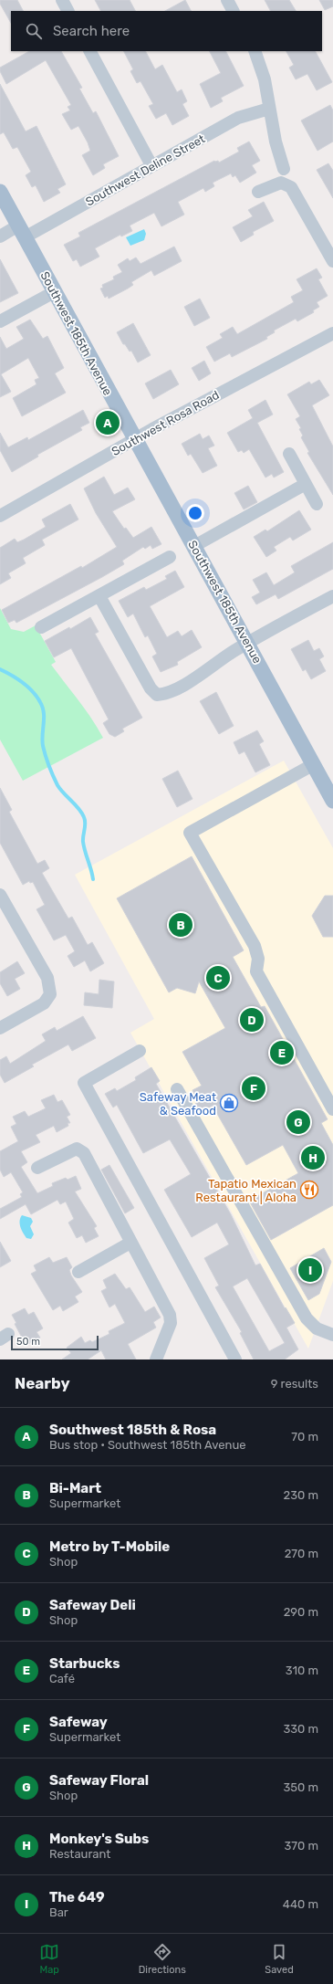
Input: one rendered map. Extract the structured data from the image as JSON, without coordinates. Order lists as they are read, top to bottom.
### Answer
{
  "streets": {
    "main road": ["Southwest 185th Avenue"],
    "street": ["Southwest Deline Street", "Southwest Rosa Road"]
  },
  "crossings": [
    ["Southwest Deline Street", "Southwest 185th Avenue"],
    ["Southwest 185th Avenue", "Southwest Rosa Road"]
  ],
  "places": {
    "shop": ["Safeway Meat & Seafood"],
    "restaurant": ["Tapatio Mexican Restaurant | Aloha"]
  },
  "scale_bar": "50 m",
  "page": {
    "search": "Search here",
    "pins": [
      "A",
      "B",
      "C",
      "D",
      "E",
      "F",
      "G",
      "H",
      "I"
    ],
    "scale": "50 m",
    "heading": ["Nearby", "9 results"],
    "list": [
      {
        "mark": "A",
        "name": "Southwest 185th & Rosa",
        "note": "Bus stop · Southwest 185th Avenue",
        "value": "70 m"
      },
      {
        "mark": "B",
        "name": "Bi-Mart",
        "note": "Supermarket",
        "value": "230 m"
      },
      {
        "mark": "C",
        "name": "Metro by T-Mobile",
        "note": "Shop",
        "value": "270 m"
      },
      {
        "mark": "D",
        "name": "Safeway Deli",
        "note": "Shop",
        "value": "290 m"
      },
      {
        "mark": "E",
        "name": "Starbucks",
        "note": "Café",
        "value": "310 m"
      },
      {
        "mark": "F",
        "name": "Safeway",
        "note": "Supermarket",
        "value": "330 m"
      },
      {
        "mark": "G",
        "name": "Safeway Floral",
        "note": "Shop",
        "value": "350 m"
      },
      {
        "mark": "H",
        "name": "Monkey's Subs",
        "note": "Restaurant",
        "value": "370 m"
      },
      {
        "mark": "I",
        "name": "The 649",
        "note": "Bar",
        "value": "440 m"
      }
    ],
    "nav": ["Map", "Directions", "Saved"]
  }
}
